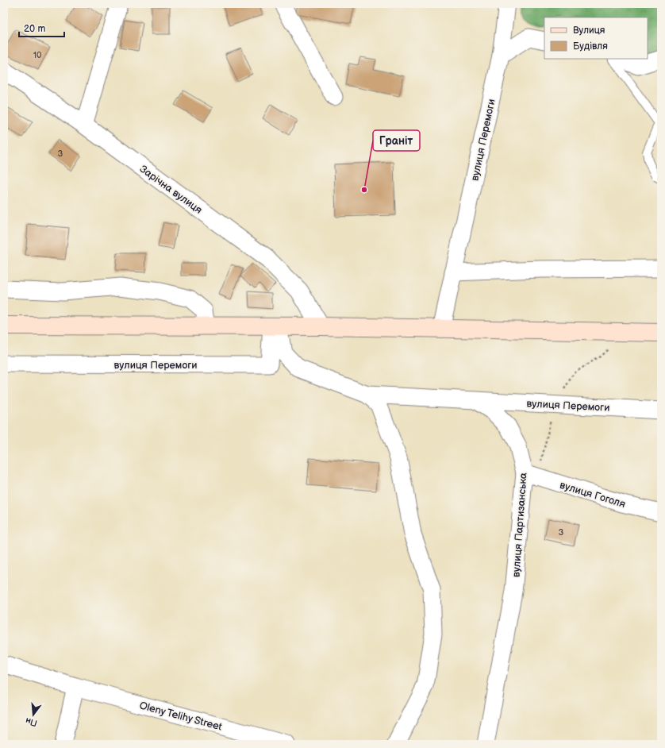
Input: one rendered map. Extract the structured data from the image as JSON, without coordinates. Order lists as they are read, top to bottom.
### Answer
{
  "streets": {
    "street": [
      "вулиця Перемоги",
      "Зарічна вулиця",
      "вулиця Гоголя",
      "вулиця Партизанська",
      "Oleny Telihy Street"
    ]
  },
  "crossings": [
    ["вулиця Перемоги", "вулиця Партизанська"],
    ["вулиця Гоголя", "вулиця Партизанська"]
  ],
  "places": ["Граніт"],
  "house_numbers": ["10", "3", "3"],
  "legend": ["Вулиця", "Будівля"],
  "scale_bar": "20 m",
  "north": "bottom"
}
